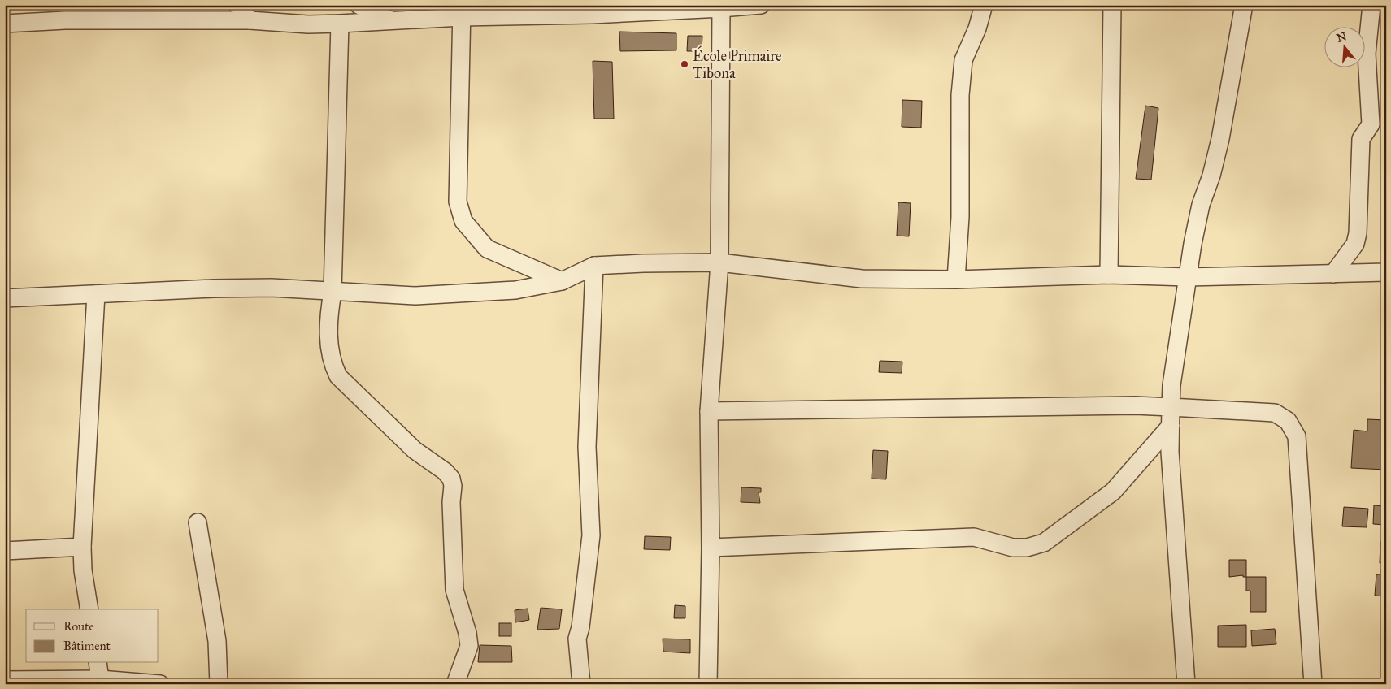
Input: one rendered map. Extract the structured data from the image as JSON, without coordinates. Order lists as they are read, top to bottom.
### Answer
{
  "places": ["École Primaire Tibona"],
  "legend": ["Route", "Bâtiment"],
  "north": "top"
}
